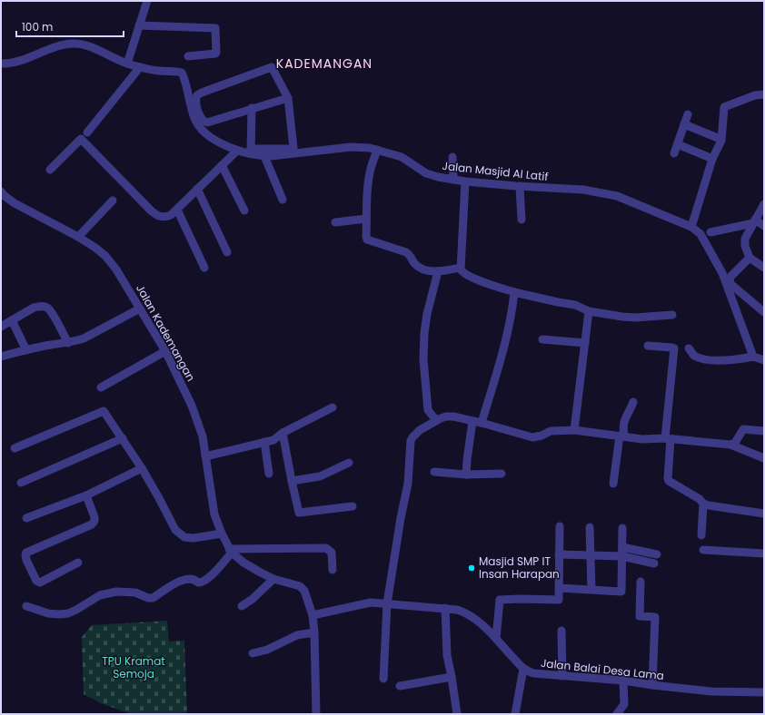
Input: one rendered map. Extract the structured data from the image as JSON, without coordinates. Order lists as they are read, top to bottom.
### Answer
{
  "streets": {
    "street": ["Jalan Masjid Al Latif", "Jalan Kademangan", "Jalan Balai Desa Lama"]
  },
  "districts": ["KADEMANGAN"],
  "parks": ["TPU Kramat Semoja"],
  "places": ["Masjid SMP IT Insan Harapan"],
  "scale_bar": "100 m"
}
